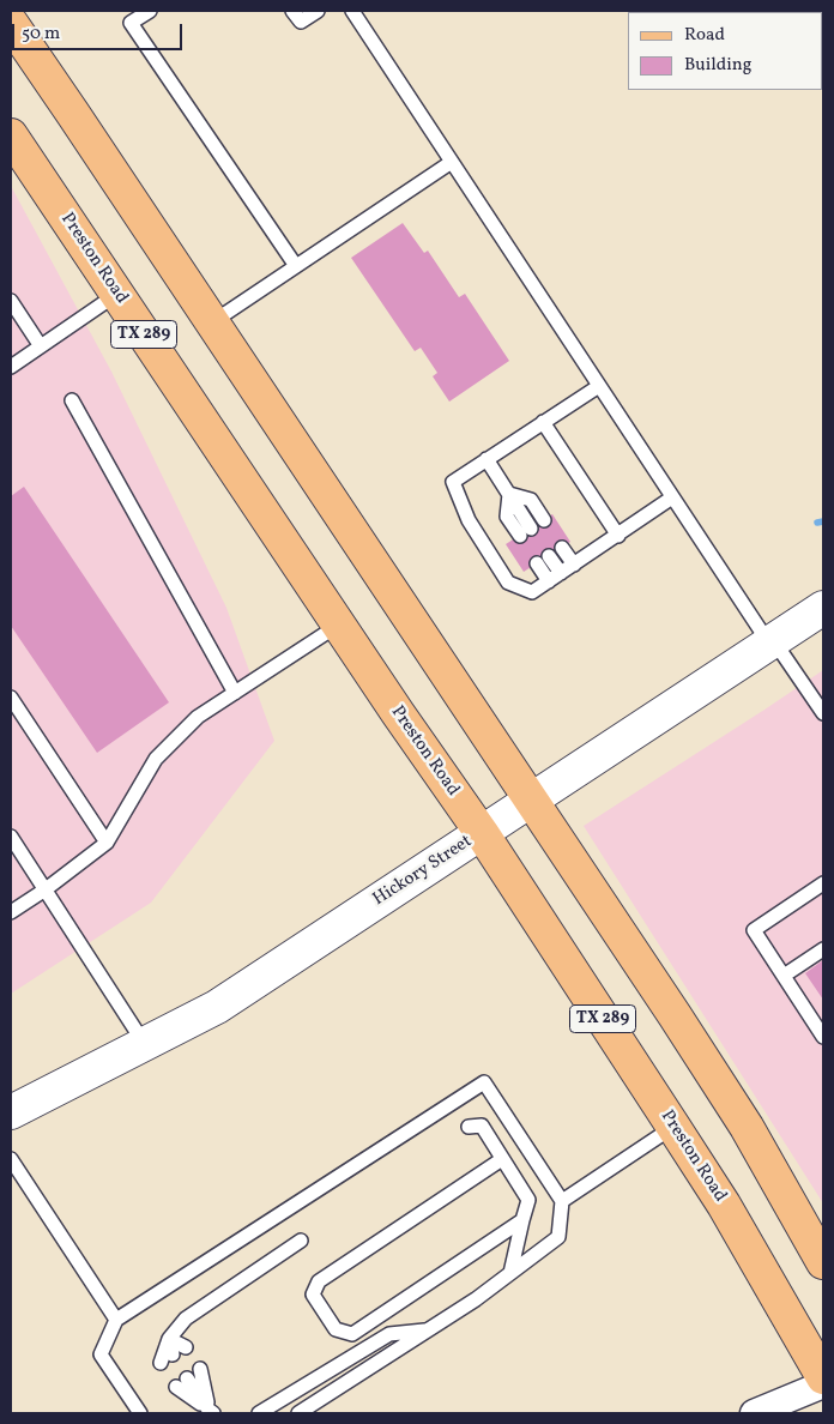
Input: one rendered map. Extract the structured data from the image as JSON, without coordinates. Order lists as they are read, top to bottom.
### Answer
{
  "streets": {
    "main road": ["Preston Road", "TX 289"],
    "street": ["Hickory Street"]
  },
  "crossings": [
    ["Preston Road", "Hickory Street"],
    ["TX 289", "Hickory Street"]
  ],
  "legend": ["Road", "Building"],
  "scale_bar": "50 m"
}
